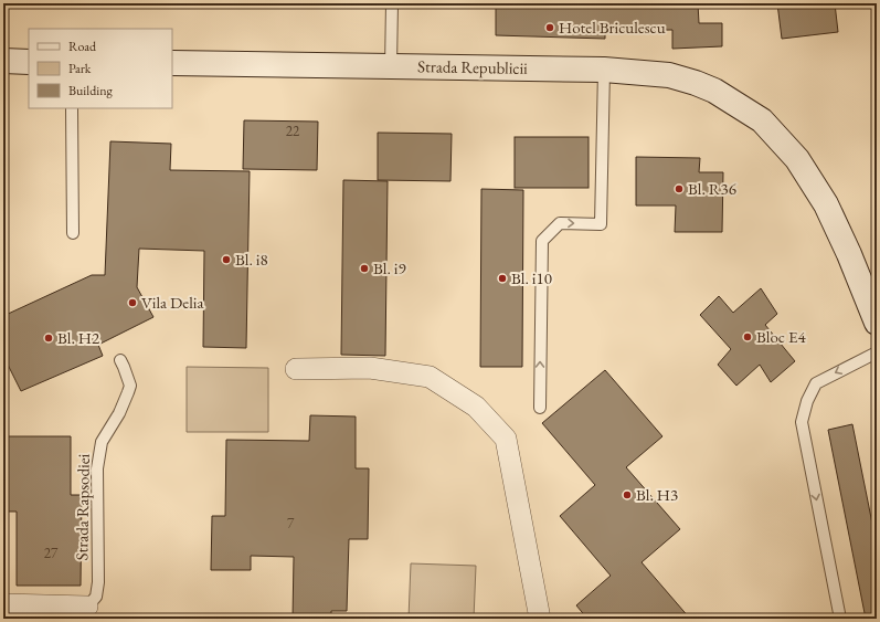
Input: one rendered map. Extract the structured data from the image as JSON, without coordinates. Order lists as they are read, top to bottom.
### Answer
{
  "streets": {
    "main road": ["Strada Republicii"],
    "lane": ["Strada Rapsodiei"]
  },
  "places": [
    "Hotel Briculescu",
    "Bl. R36",
    "Bl. i8",
    "Bl. i9",
    "Bl. i10",
    "Vila Delia",
    "Bloc E4",
    "Bl. H2",
    "Bl. H3"
  ],
  "house_numbers": ["22", "7", "27"],
  "legend": ["Road", "Park", "Building"]
}
